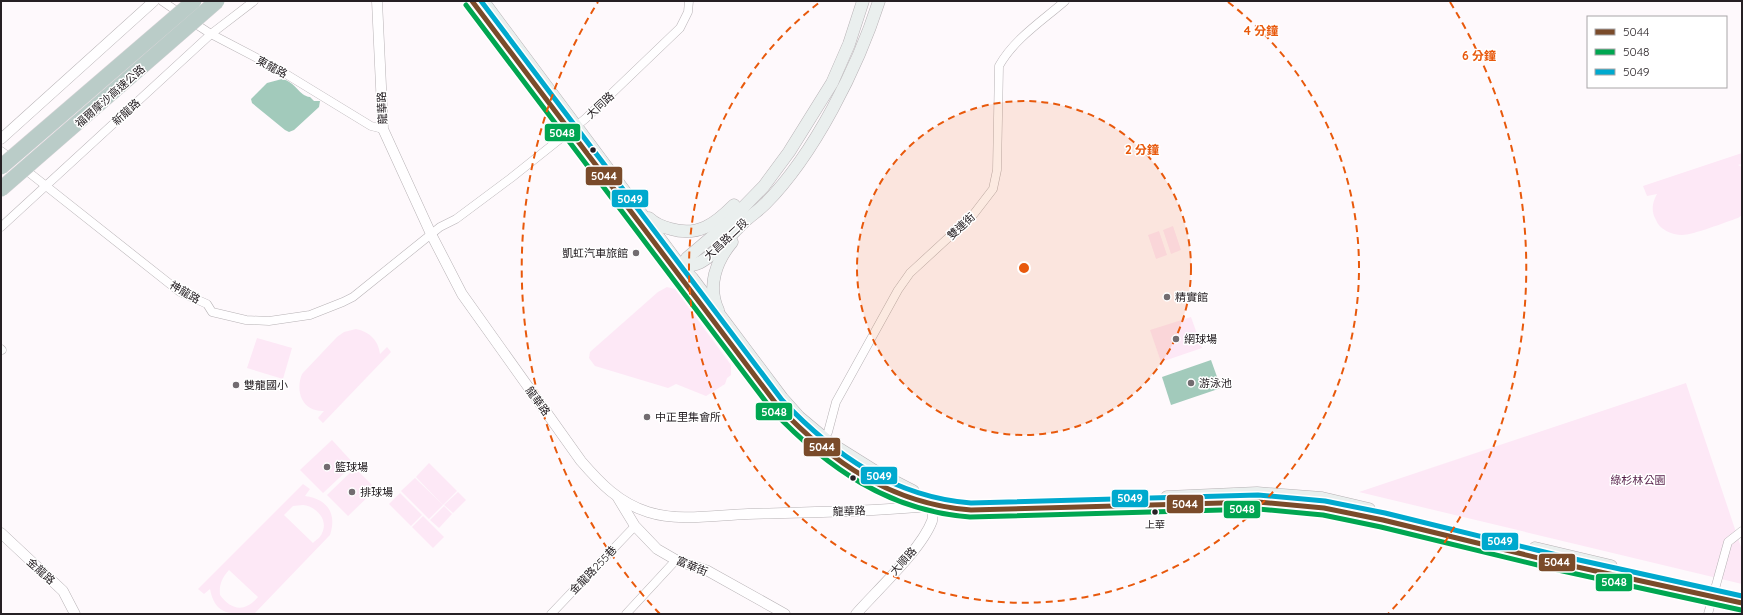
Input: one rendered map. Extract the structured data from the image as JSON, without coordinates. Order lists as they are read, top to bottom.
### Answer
{
  "streets": {
    "highway": ["福爾摩沙高速公路"],
    "main road": ["大昌路二段"],
    "street": [
      "東龍路",
      "大同路",
      "龍華路",
      "新龍路",
      "雙連街",
      "神龍路",
      "大順路",
      "富華街",
      "金龍路255巷",
      "金龍路"
    ]
  },
  "crossings": [
    ["東龍路", "龍華路"],
    ["東龍路", "新龍路"],
    ["大同路", "龍華路"],
    ["大同路", "神龍路"],
    ["龍華路", "神龍路"],
    ["龍華路", "大順路"],
    ["龍華路", "富華街"],
    ["新龍路", "神龍路"],
    ["富華街", "金龍路255巷"]
  ],
  "parks": ["綠杉林公園"],
  "places": [
    "凱虹汽車旅館",
    "精實館",
    "網球場",
    "游泳池",
    "雙龍國小",
    "中正里集會所",
    "籃球場",
    "排球場",
    "上華"
  ],
  "lines": ["transit line 5044", "transit line 5049", "transit line 5048"],
  "legend": ["5044", "5048", "5049"],
  "rings": ["4 分鐘", "6 分鐘", "2 分鐘"]
}
